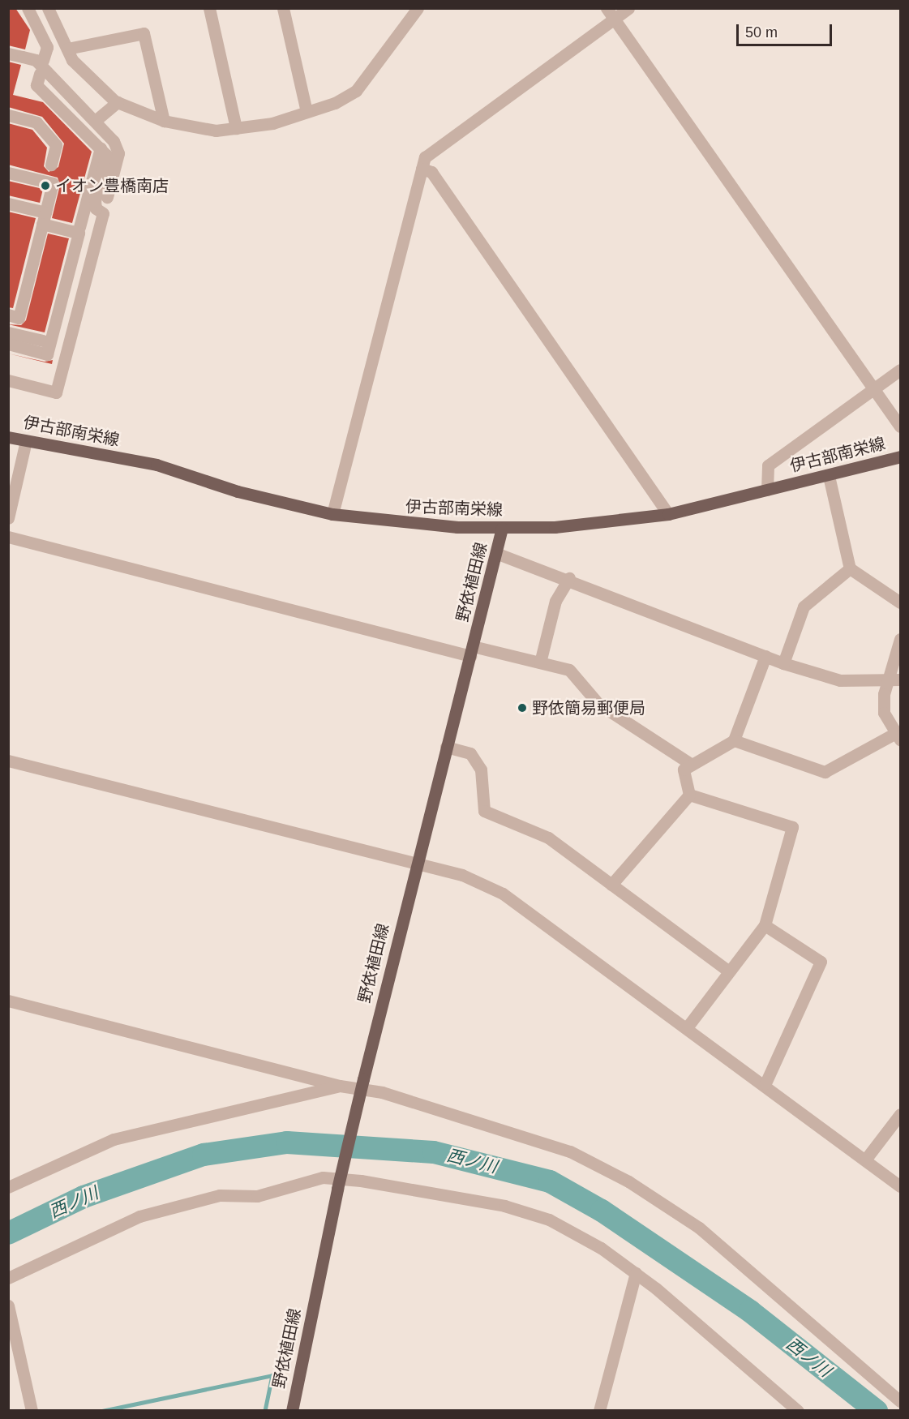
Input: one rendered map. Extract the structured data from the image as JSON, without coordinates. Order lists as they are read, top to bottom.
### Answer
{
  "streets": {
    "main road": ["伊古部南栄線", "野依植田線"]
  },
  "crossings": [
    ["伊古部南栄線", "野依植田線"]
  ],
  "water": ["西ノ川"],
  "places": ["イオン豊橋南店", "野依簡易郵便局"],
  "scale_bar": "50 m"
}
